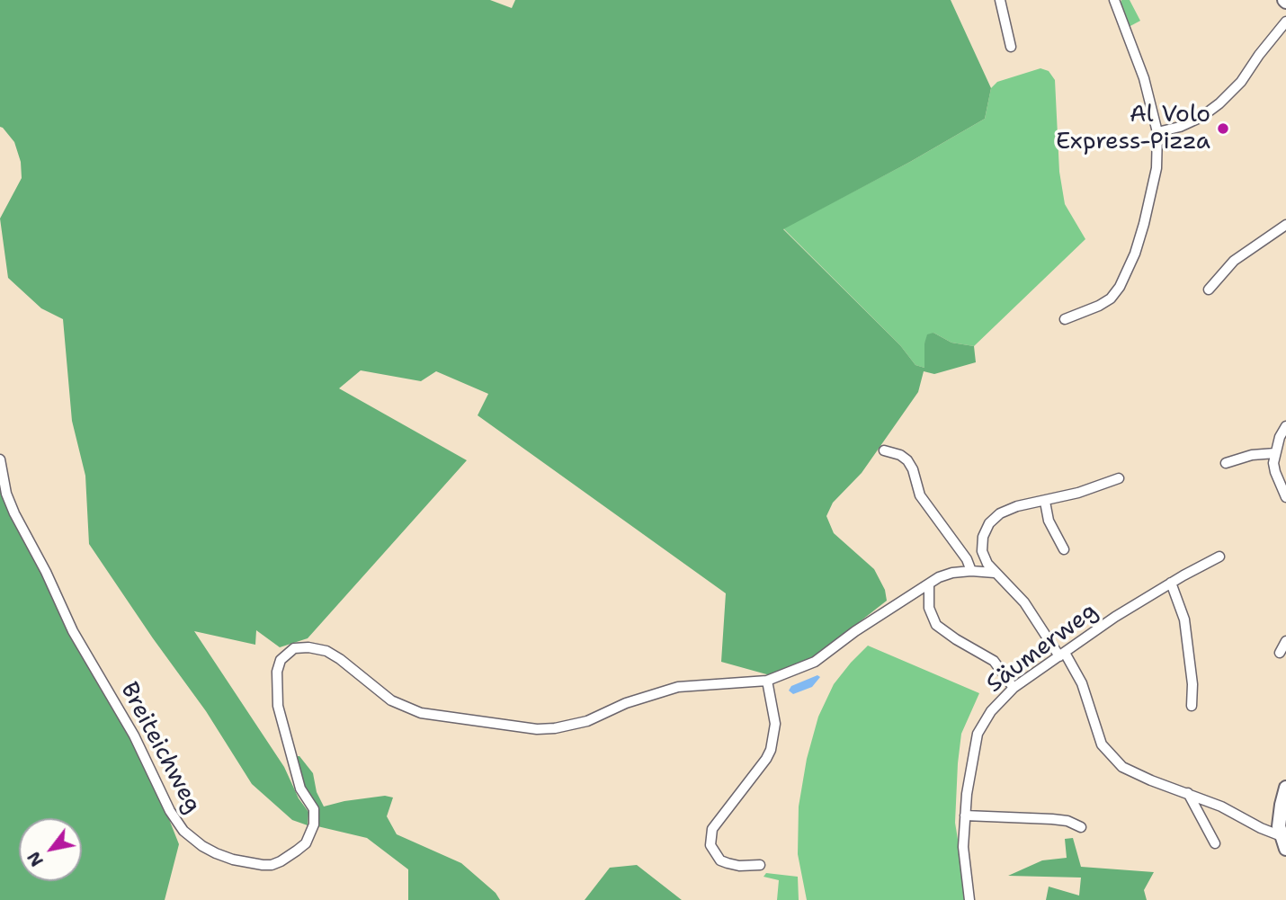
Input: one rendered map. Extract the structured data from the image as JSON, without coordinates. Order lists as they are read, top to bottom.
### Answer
{
  "streets": {
    "street": ["Säumerweg", "Breiteichweg"]
  },
  "places": ["Al Volo Express-Pizza"],
  "north": "bottom left"
}
